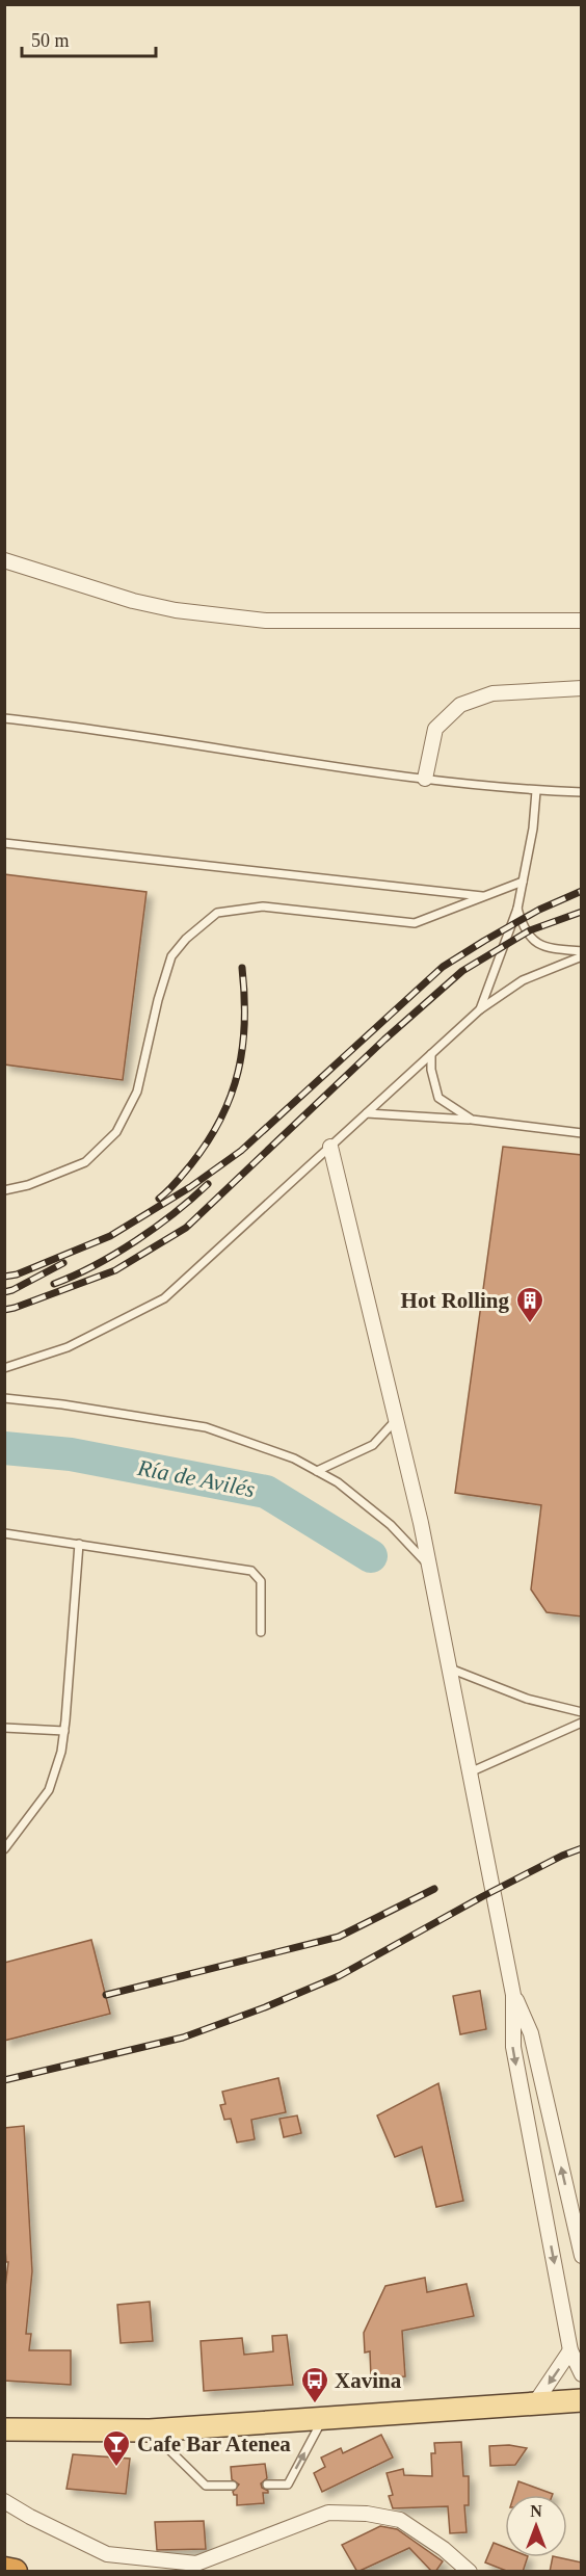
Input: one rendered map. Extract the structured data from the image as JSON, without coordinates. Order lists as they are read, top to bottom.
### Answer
{
  "water": ["Ría de Avilés"],
  "places": {
    "building": ["Hot Rolling"],
    "bus stop": ["Xavina"],
    "bar": ["Cafe Bar Atenea"]
  },
  "scale_bar": "50 m",
  "north": "top"
}
